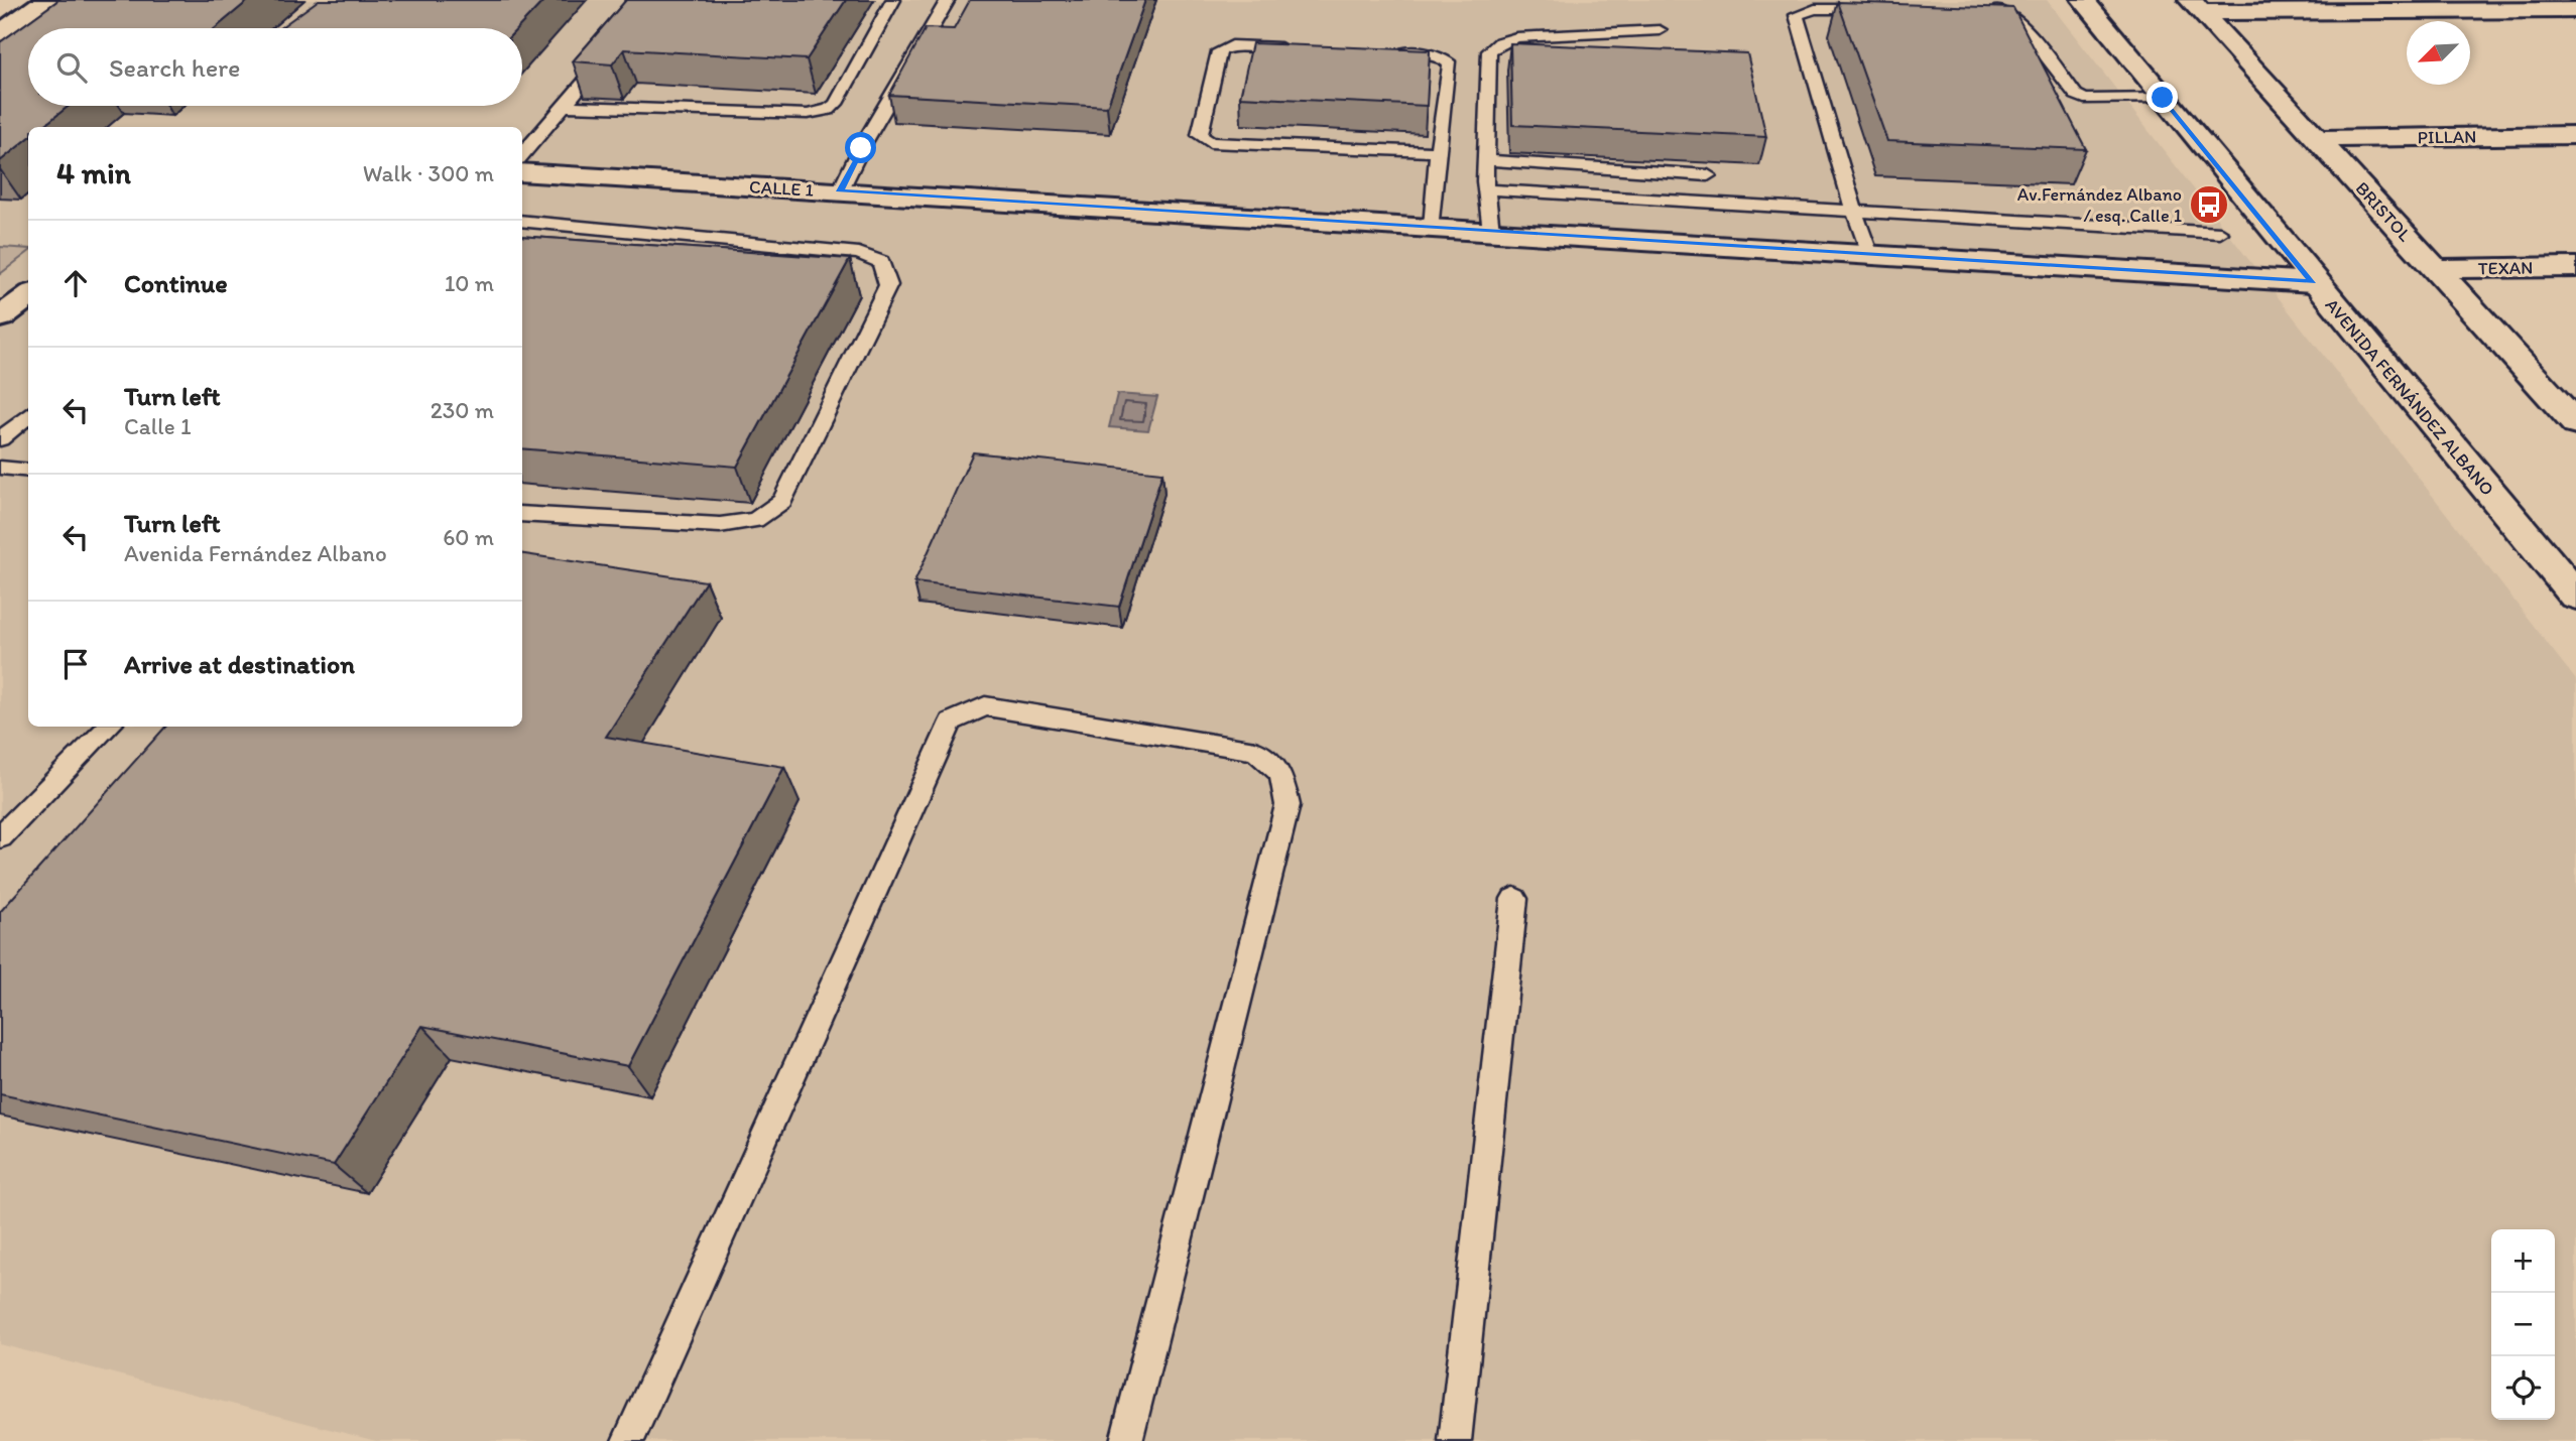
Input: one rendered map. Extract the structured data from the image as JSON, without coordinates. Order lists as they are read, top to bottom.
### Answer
{
  "streets": {
    "street": [
      "PILLAN",
      "CALLE 1",
      "BRISTOL",
      "TEXAN",
      "AVENIDA FERNÁNDEZ ALBANO"
    ]
  },
  "crossings": [
    ["PILLAN", "BRISTOL"],
    ["CALLE 1", "AVENIDA FERNÁNDEZ ALBANO"],
    ["BRISTOL", "TEXAN"]
  ],
  "places": {
    "bus stop": ["Av.Fernández Albano / esq. Calle 1"]
  },
  "north": "bottom left",
  "page": {
    "search": "Search here",
    "heading": ["4 min", "Walk · 300 m"],
    "list": [
      ["Continue", "10 m"],
      ["Turn left", "Calle 1", "230 m"],
      ["Turn left", "Avenida Fernández Albano", "60 m"],
      "Arrive at destination"
    ],
    "map_buttons": ["+", "−"]
  }
}
